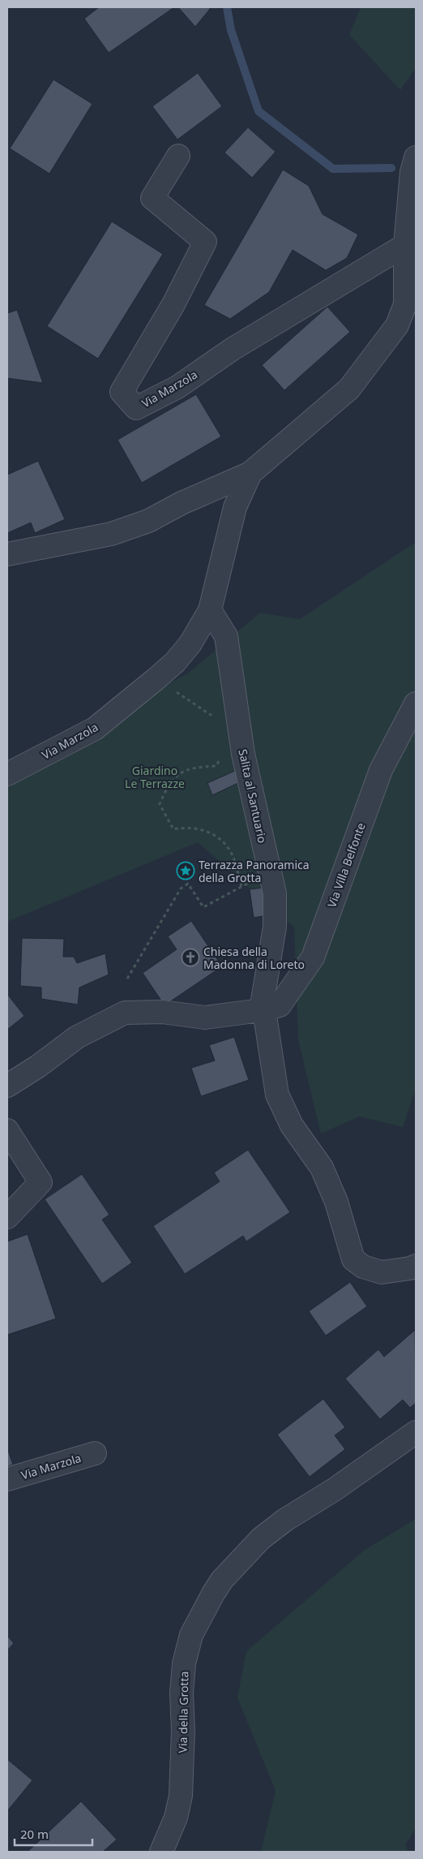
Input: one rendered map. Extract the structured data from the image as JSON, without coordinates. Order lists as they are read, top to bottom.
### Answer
{
  "streets": {
    "street": [
      "Via Marzola",
      "Salita al Santuario",
      "Via Villa Belfonte",
      "Via della Grotta"
    ]
  },
  "crossings": [
    ["Via Marzola", "Salita al Santuario"],
    ["Salita al Santuario", "Via Villa Belfonte"]
  ],
  "parks": ["Giardino Le Terrazze"],
  "places": {
    "place": ["Terrazza Panoramica della Grotta"],
    "church": ["Chiesa della Madonna di Loreto"]
  },
  "scale_bar": "20 m"
}
